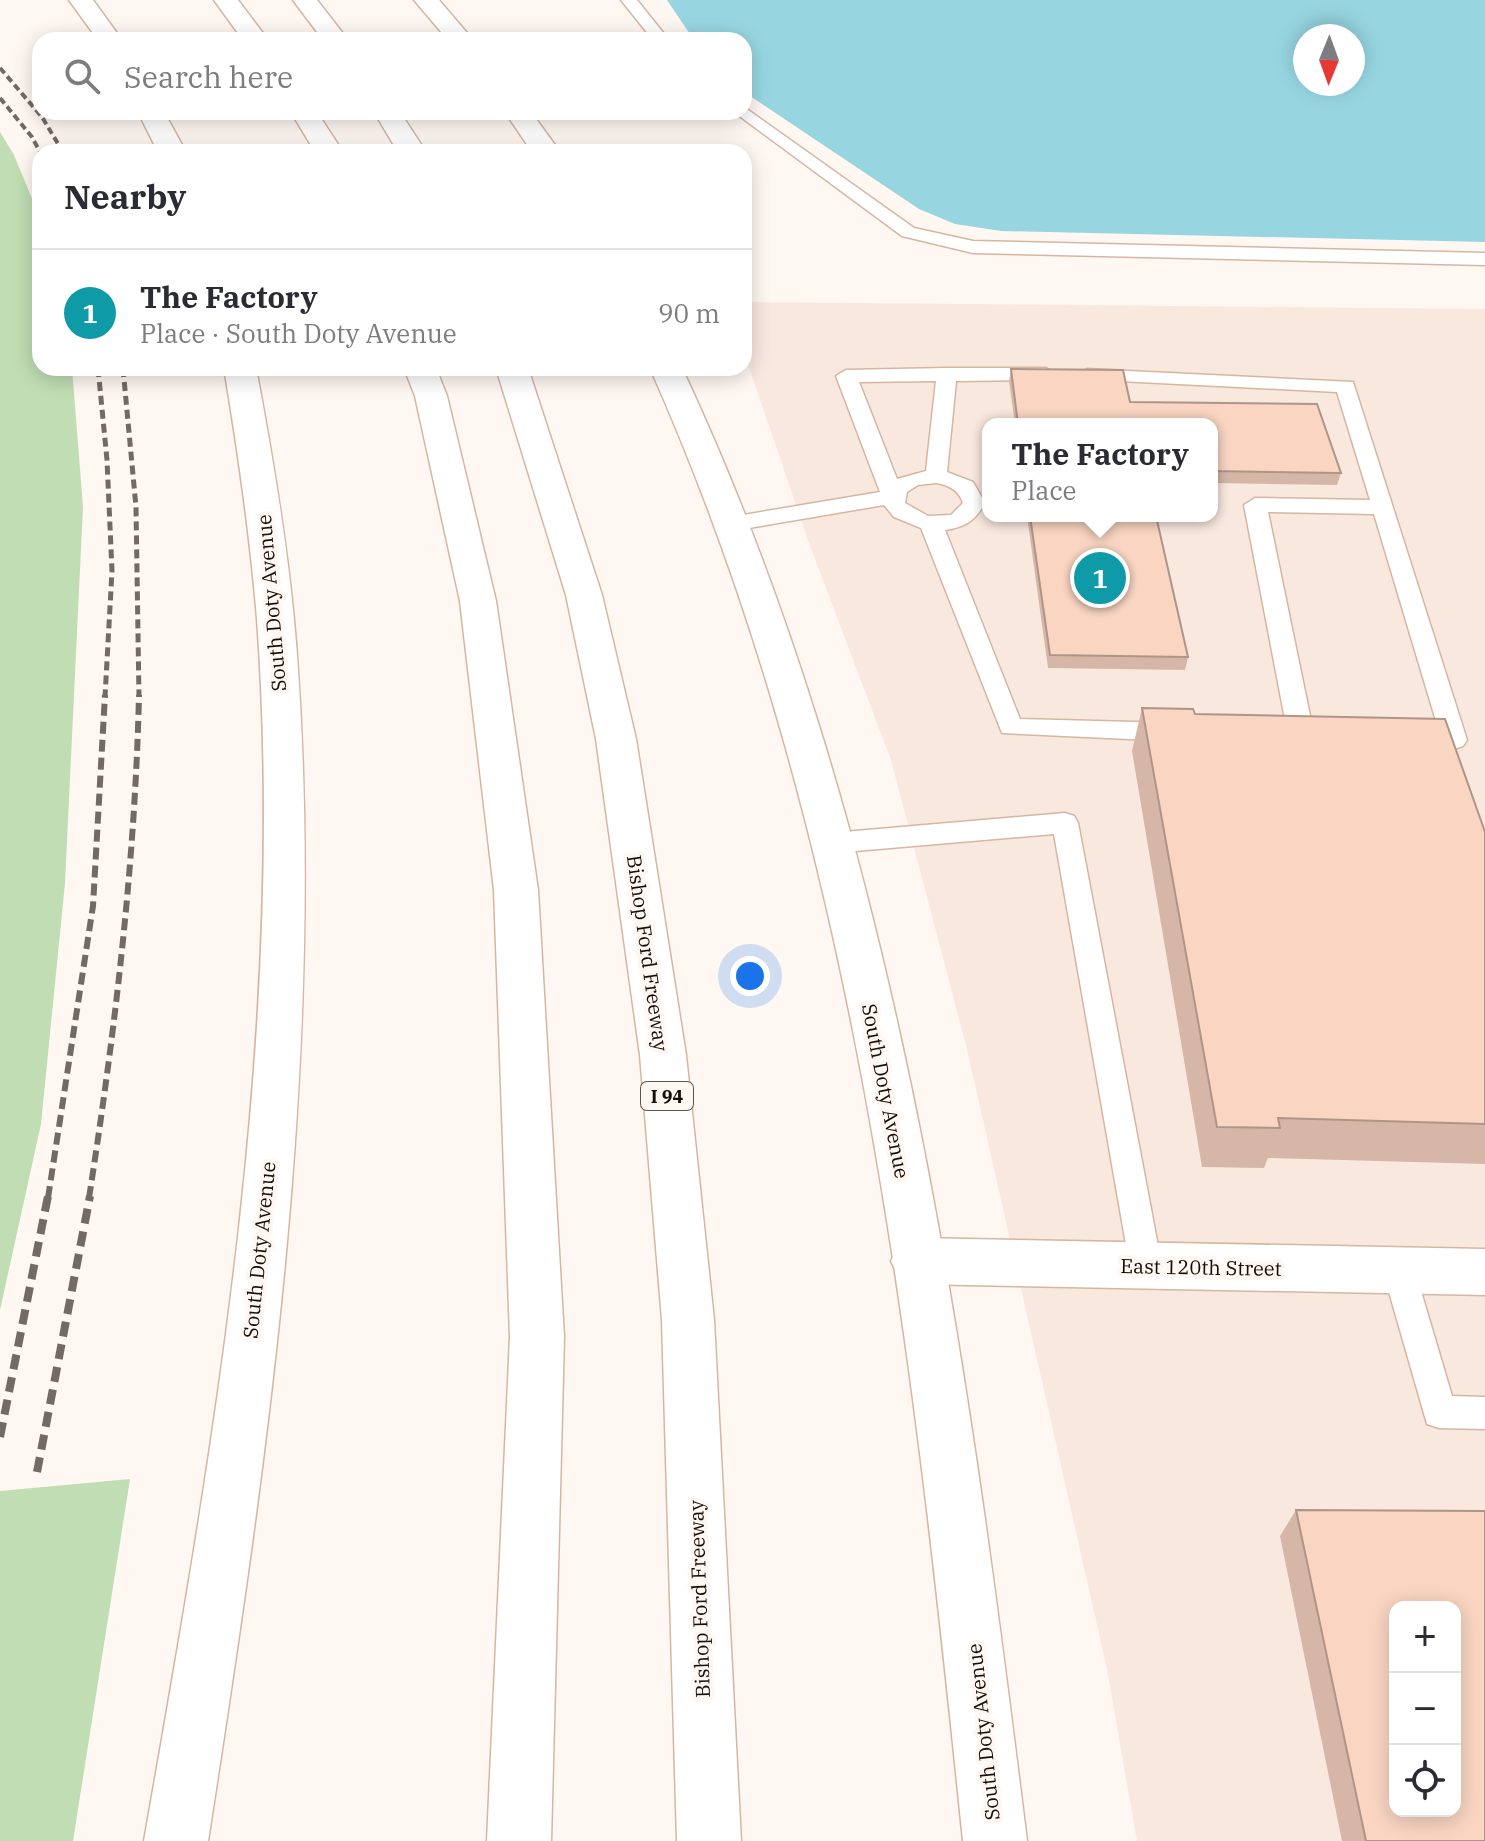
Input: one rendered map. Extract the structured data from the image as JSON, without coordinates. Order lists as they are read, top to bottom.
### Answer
{
  "streets": {
    "main road": [
      "South Doty Avenue",
      "Bishop Ford Freeway",
      "I 94",
      "East 120th Street"
    ]
  },
  "crossings": [
    ["South Doty Avenue", "East 120th Street"]
  ],
  "north": "bottom",
  "page": {
    "search": "Search here",
    "heading": "Nearby",
    "list": [
      {
        "mark": "1",
        "name": "The Factory",
        "note": "Place · South Doty Avenue",
        "value": "90 m"
      }
    ],
    "popup": ["The Factory", "Place"],
    "pins": "1",
    "map_buttons": ["+", "−"]
  }
}
